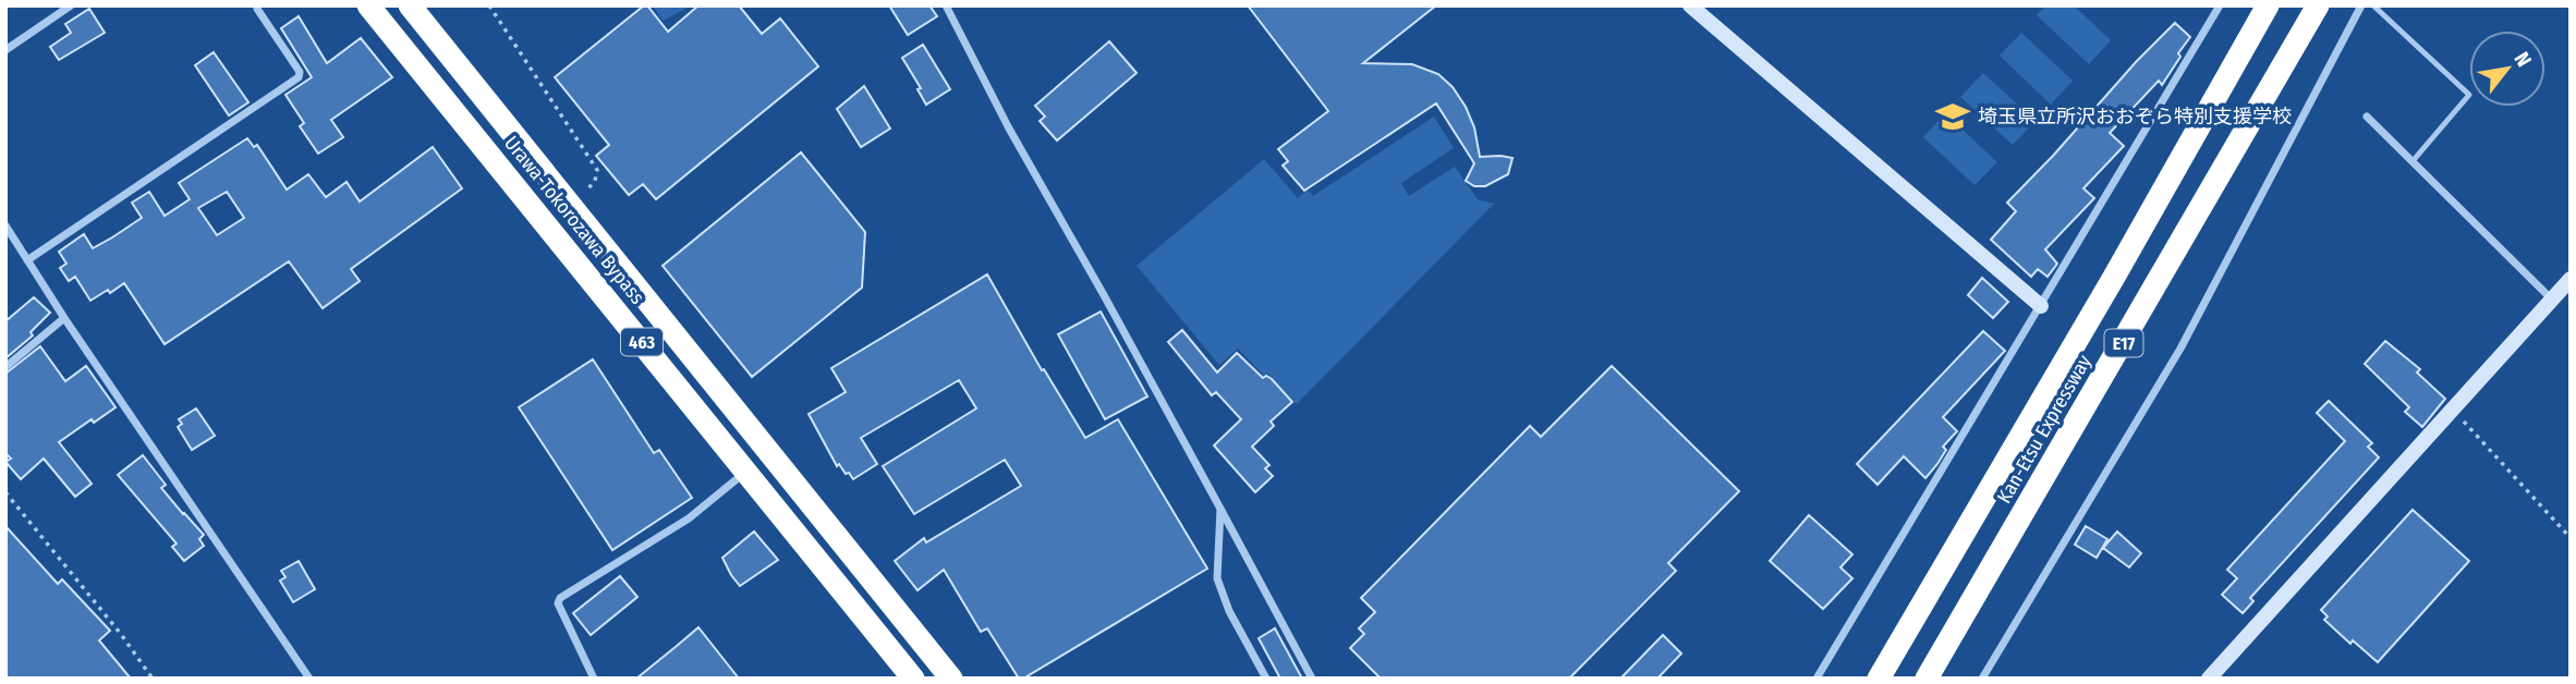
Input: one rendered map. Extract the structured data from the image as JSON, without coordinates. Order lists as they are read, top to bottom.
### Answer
{
  "streets": {
    "highway": [
      "Urawa-Tokorozawa Bypass",
      "463",
      "E17",
      "Kan-Etsu Expressway"
    ]
  },
  "places": {
    "school or university": ["埼玉県立所沢おおぞら特別支援学校"]
  },
  "north": "top right"
}
